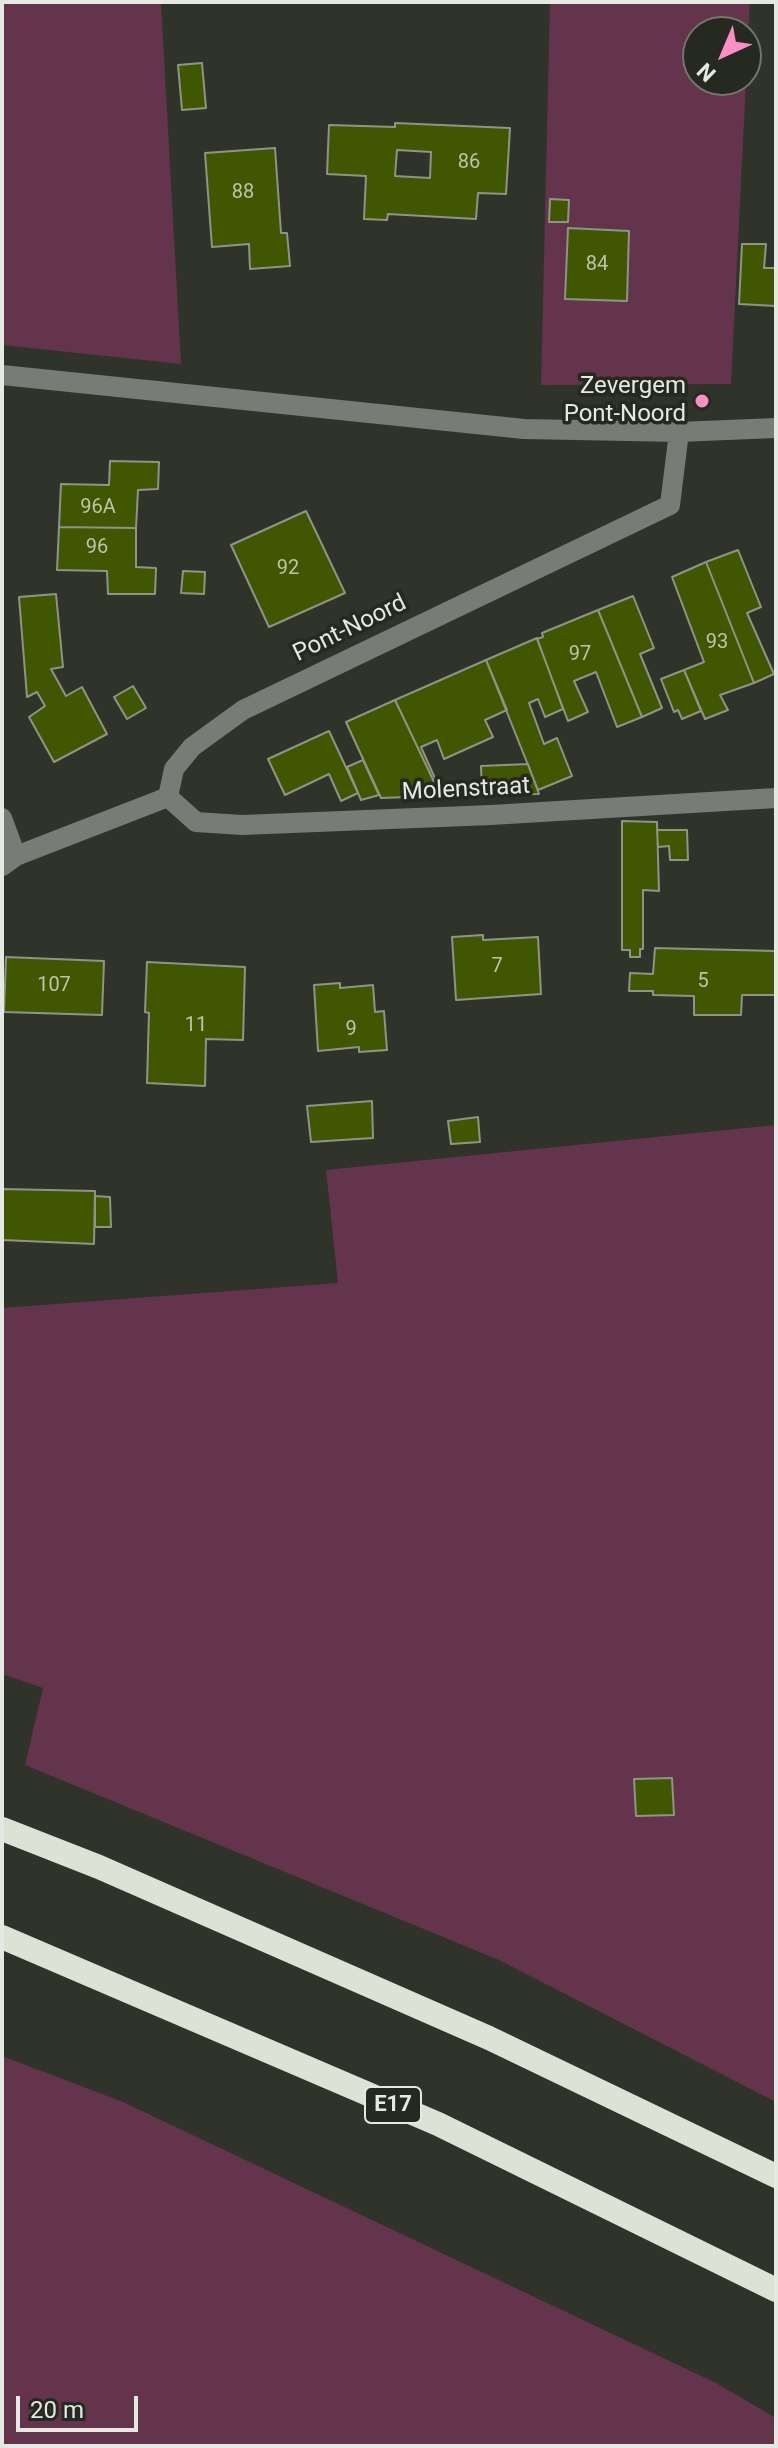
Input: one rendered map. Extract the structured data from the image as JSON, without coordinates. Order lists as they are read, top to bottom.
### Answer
{
  "streets": {
    "highway": ["E17"],
    "street": ["Pont-Noord", "Molenstraat"]
  },
  "crossings": [
    ["Pont-Noord", "Molenstraat"]
  ],
  "places": ["Zevergem Pont-Noord"],
  "house_numbers": [
    "86",
    "88",
    "84",
    "96A",
    "96",
    "92",
    "93",
    "97",
    "7",
    "5",
    "107",
    "11",
    "9"
  ],
  "scale_bar": "20 m",
  "north": "bottom left"
}
